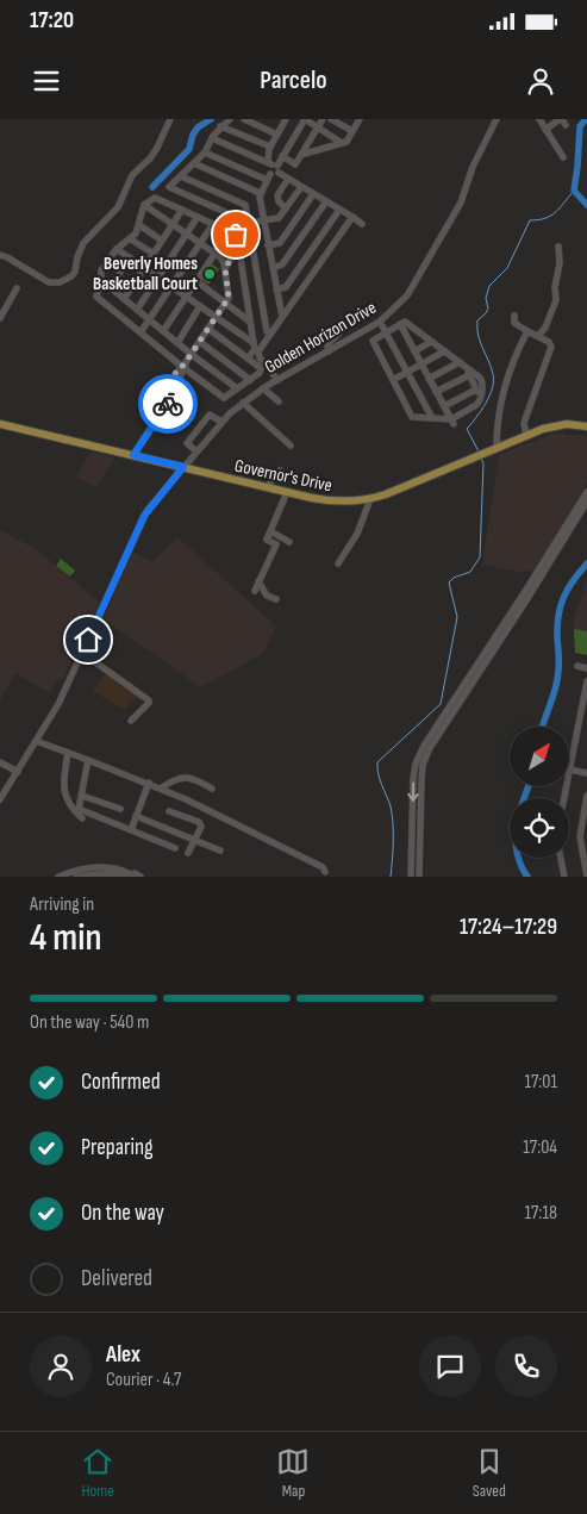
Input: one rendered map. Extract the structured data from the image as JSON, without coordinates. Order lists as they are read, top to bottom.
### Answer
{
  "streets": {
    "main road": ["Governor's Drive"],
    "street": ["Golden Horizon Drive"]
  },
  "crossings": [
    ["Golden Horizon Drive", "Governor's Drive"]
  ],
  "places": ["Beverly Homes Basketball Court"],
  "north": "top right",
  "page": {
    "status": "17:20",
    "header": "Parcelo",
    "heading": ["4 min", "Arriving in", "17:24–17:29"],
    "panel": ["Alex", "Courier · 4.7"],
    "bar": "On the way · 540 m",
    "list": [
      ["Confirmed", "17:01"],
      ["Preparing", "17:04"],
      ["On the way", "17:18"],
      "Delivered"
    ],
    "tabs": ["Home", "Map", "Saved"]
  }
}
